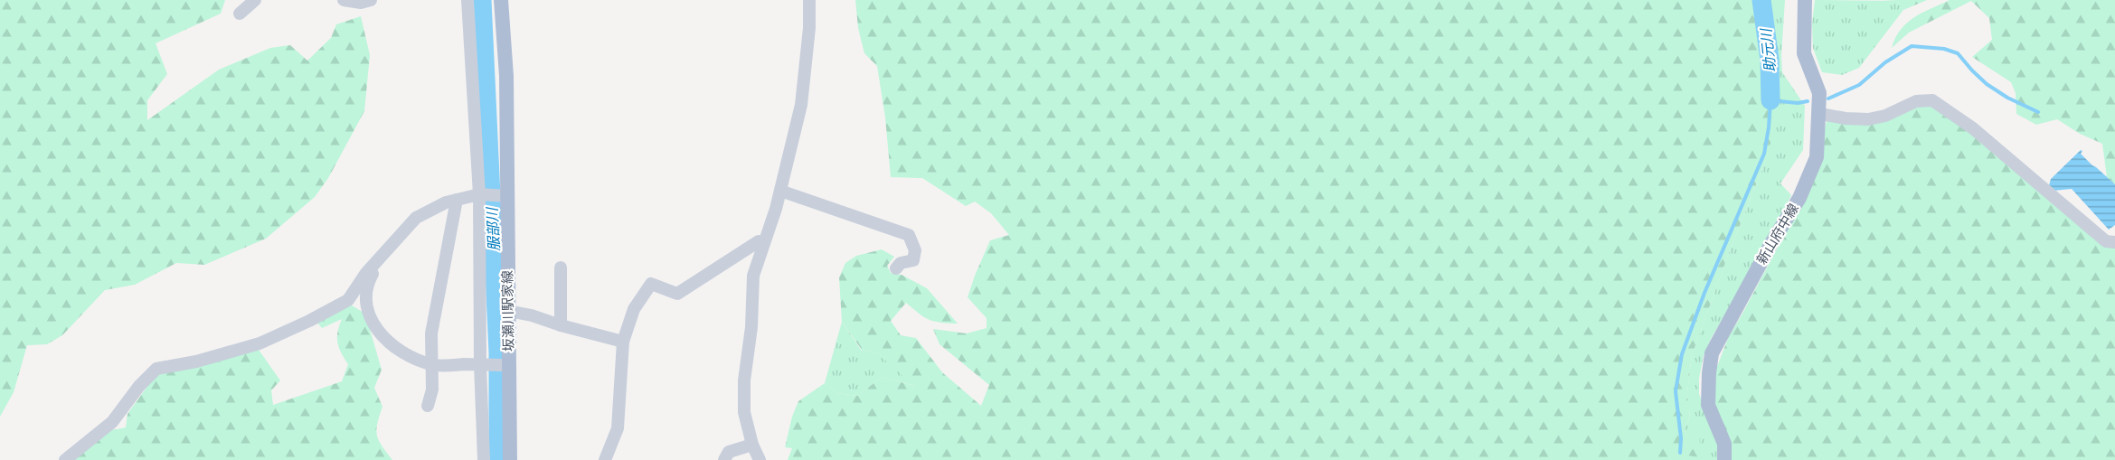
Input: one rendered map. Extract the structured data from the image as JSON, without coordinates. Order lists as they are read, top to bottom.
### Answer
{
  "streets": {
    "main road": ["新山府中線", "坂瀬川駅家線"]
  },
  "water": ["助元川", "服部川"]
}
